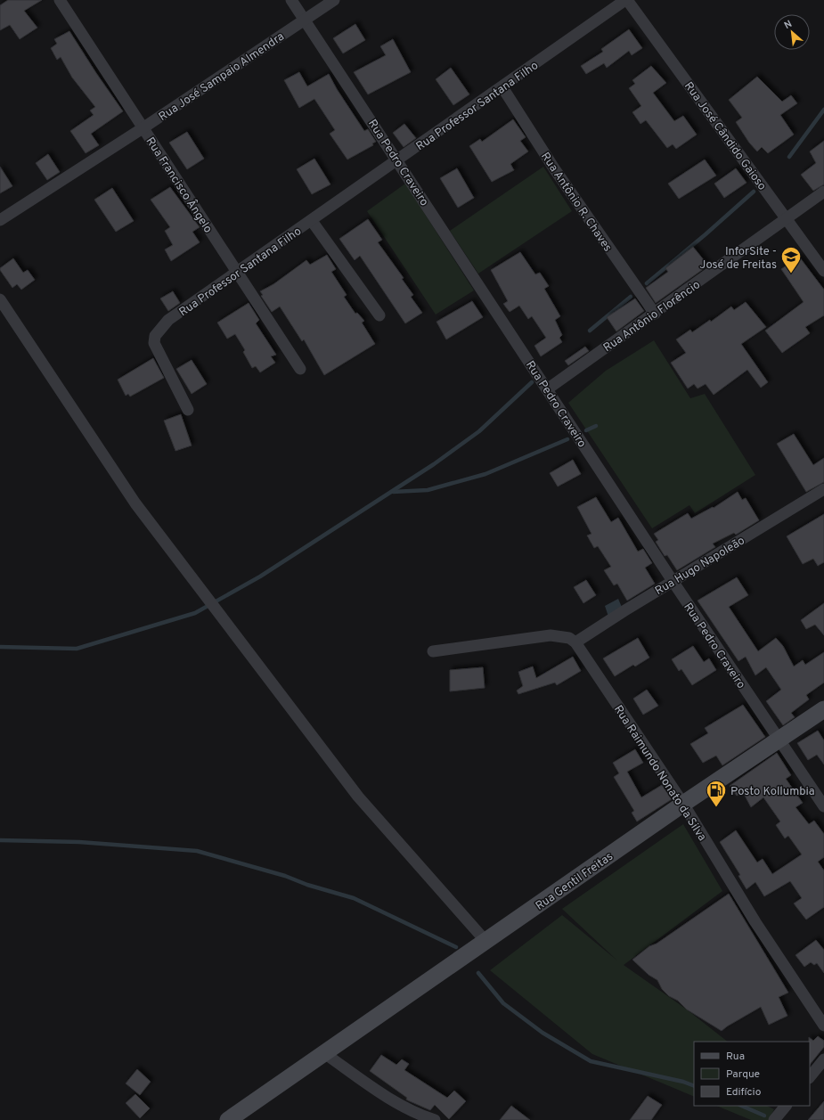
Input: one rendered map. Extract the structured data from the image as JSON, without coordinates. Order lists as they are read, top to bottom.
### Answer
{
  "streets": {
    "main road": ["Rua Gentil Freitas"],
    "street": [
      "Rua José Sampaio Almendra",
      "Rua Professor Santana Filho",
      "Rua José Cândido Gaioso",
      "Rua Pedro Craveiro",
      "Rua Francisco Ângelo",
      "Rua Antônio R. Chaves",
      "Rua Antônio Florêncio",
      "Rua Hugo Napoleão",
      "Rua Raimundo Nonato da Silva"
    ]
  },
  "crossings": [
    ["Rua José Sampaio Almendra", "Rua Pedro Craveiro"],
    ["Rua José Sampaio Almendra", "Rua Francisco Ângelo"],
    ["Rua Professor Santana Filho", "Rua José Cândido Gaioso"],
    ["Rua Professor Santana Filho", "Rua Pedro Craveiro"],
    ["Rua Professor Santana Filho", "Rua Francisco Ângelo"],
    ["Rua Professor Santana Filho", "Rua Antônio R. Chaves"],
    ["Rua José Cândido Gaioso", "Rua Antônio Florêncio"],
    ["Rua Pedro Craveiro", "Rua Antônio Florêncio"],
    ["Rua Pedro Craveiro", "Rua Hugo Napoleão"],
    ["Rua Pedro Craveiro", "Rua Gentil Freitas"],
    ["Rua Antônio R. Chaves", "Rua Antônio Florêncio"],
    ["Rua Hugo Napoleão", "Rua Raimundo Nonato da Silva"],
    ["Rua Raimundo Nonato da Silva", "Rua Gentil Freitas"]
  ],
  "places": {
    "school or university": ["InforSite - José de Freitas"],
    "fuel station": ["Posto Kollumbia"]
  },
  "legend": ["Rua", "Parque", "Edifício"],
  "north": "top left"
}
